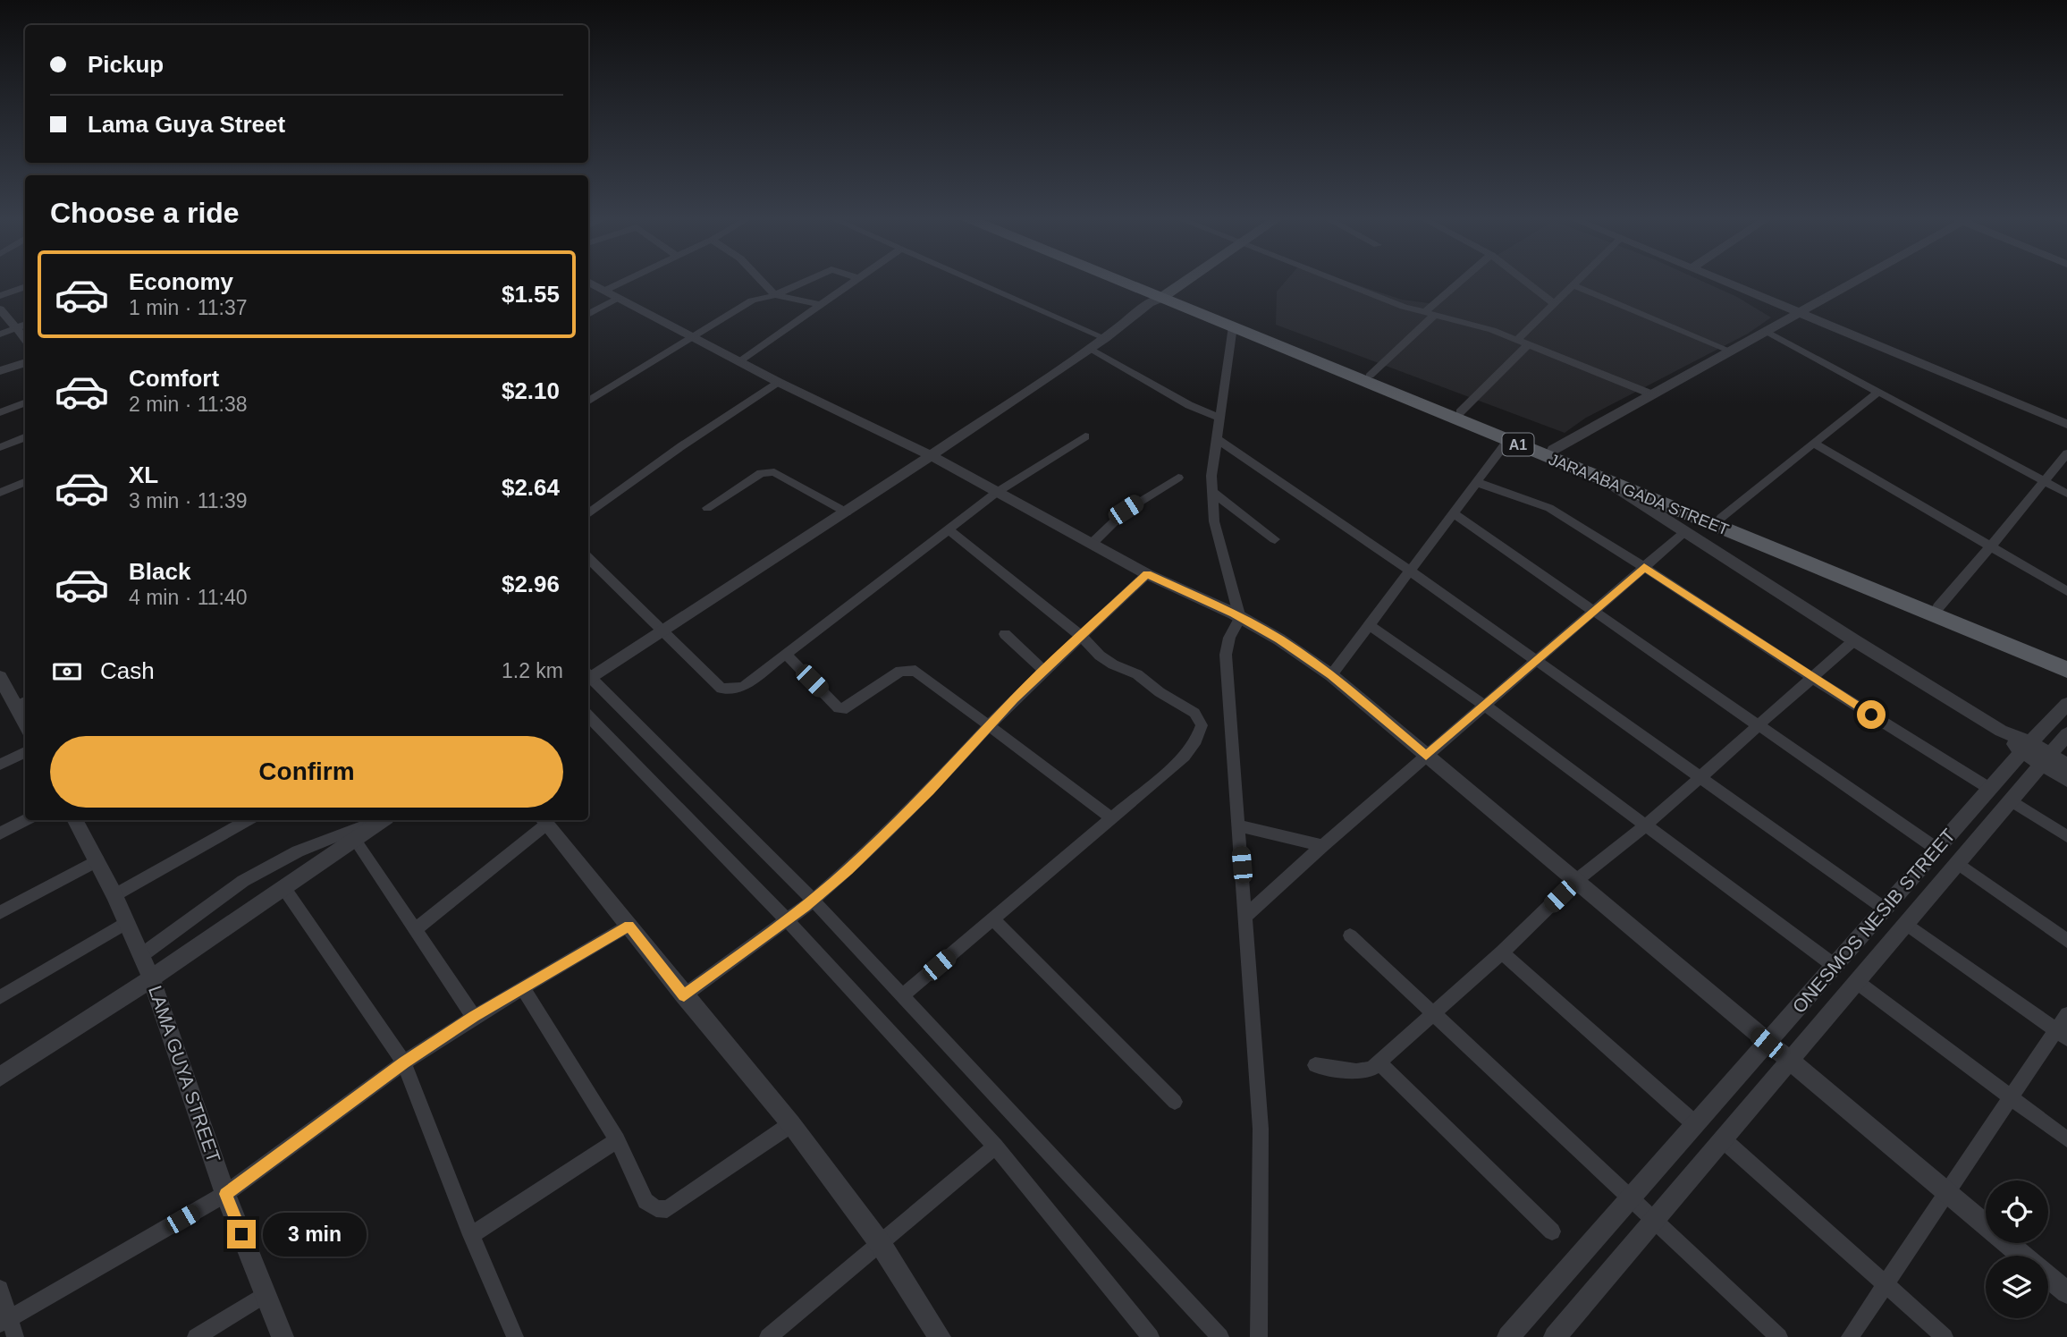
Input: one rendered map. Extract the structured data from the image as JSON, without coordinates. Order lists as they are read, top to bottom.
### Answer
{
  "streets": {
    "main road": ["A1", "JARA ABA GADA STREET"],
    "street": ["ONESMOS NESIB STREET", "LAMA GUYA STREET"]
  },
  "page": {
    "banner": ["Pickup", "Lama Guya Street"],
    "heading": "Choose a ride",
    "list": [
      {
        "name": "Economy",
        "note": "1 min · 11:37",
        "value": "$1.55"
      },
      {
        "name": "Comfort",
        "note": "2 min · 11:38",
        "value": "$2.10"
      },
      {
        "name": "XL",
        "note": "3 min · 11:39",
        "value": "$2.64"
      },
      {
        "name": "Black",
        "note": "4 min · 11:40",
        "value": "$2.96"
      }
    ],
    "pay": ["Cash", "1.2 km"],
    "buttons": "Confirm",
    "bubble": "3 min"
  }
}
